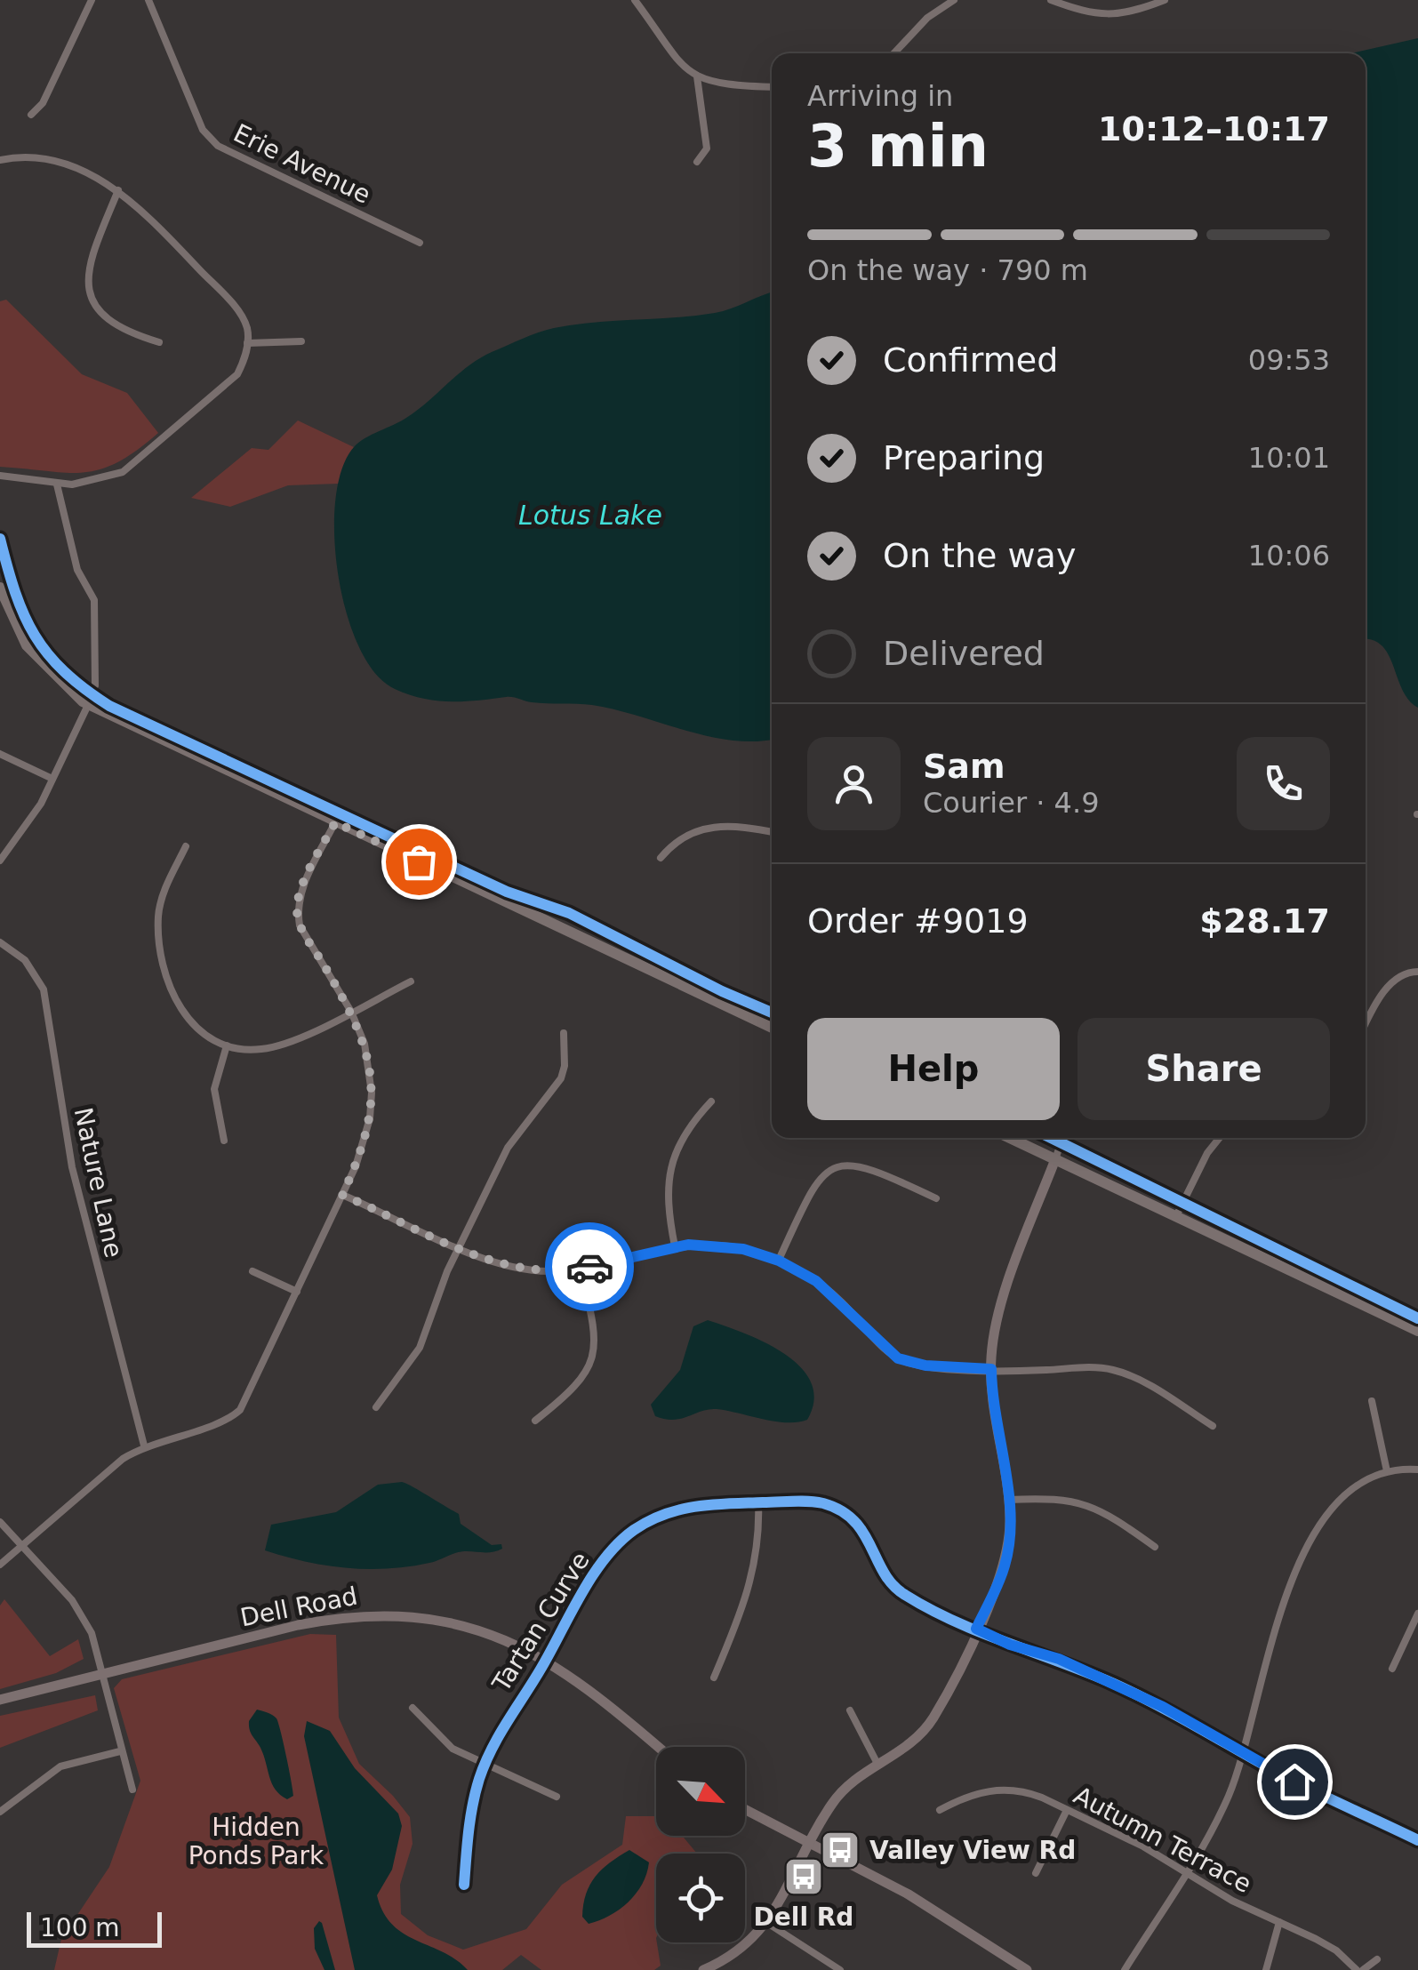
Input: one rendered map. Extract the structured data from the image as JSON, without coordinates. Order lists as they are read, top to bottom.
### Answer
{
  "streets": {
    "street": [
      "Erie Avenue",
      "Nature Lane",
      "Dell Road",
      "Tartan Curve",
      "Autumn Terrace"
    ]
  },
  "crossings": [
    ["Dell Road", "Tartan Curve"]
  ],
  "water": ["Lotus Lake"],
  "parks": ["Hidden Ponds Park"],
  "places": {
    "bus stop": ["Valley View Rd", "Dell Rd"]
  },
  "scale_bar": "100 m",
  "north": "bottom right",
  "page": {
    "heading": ["3 min", "Arriving in", "10:12–10:17"],
    "panel": [
      "Sam",
      "Courier · 4.9",
      "Order #9019",
      "$28.17"
    ],
    "bar": "On the way · 790 m",
    "list": [
      ["Confirmed", "09:53"],
      ["Preparing", "10:01"],
      ["On the way", "10:06"],
      "Delivered"
    ],
    "buttons": ["Help", "Share"],
    "scale": "100 m"
  }
}
